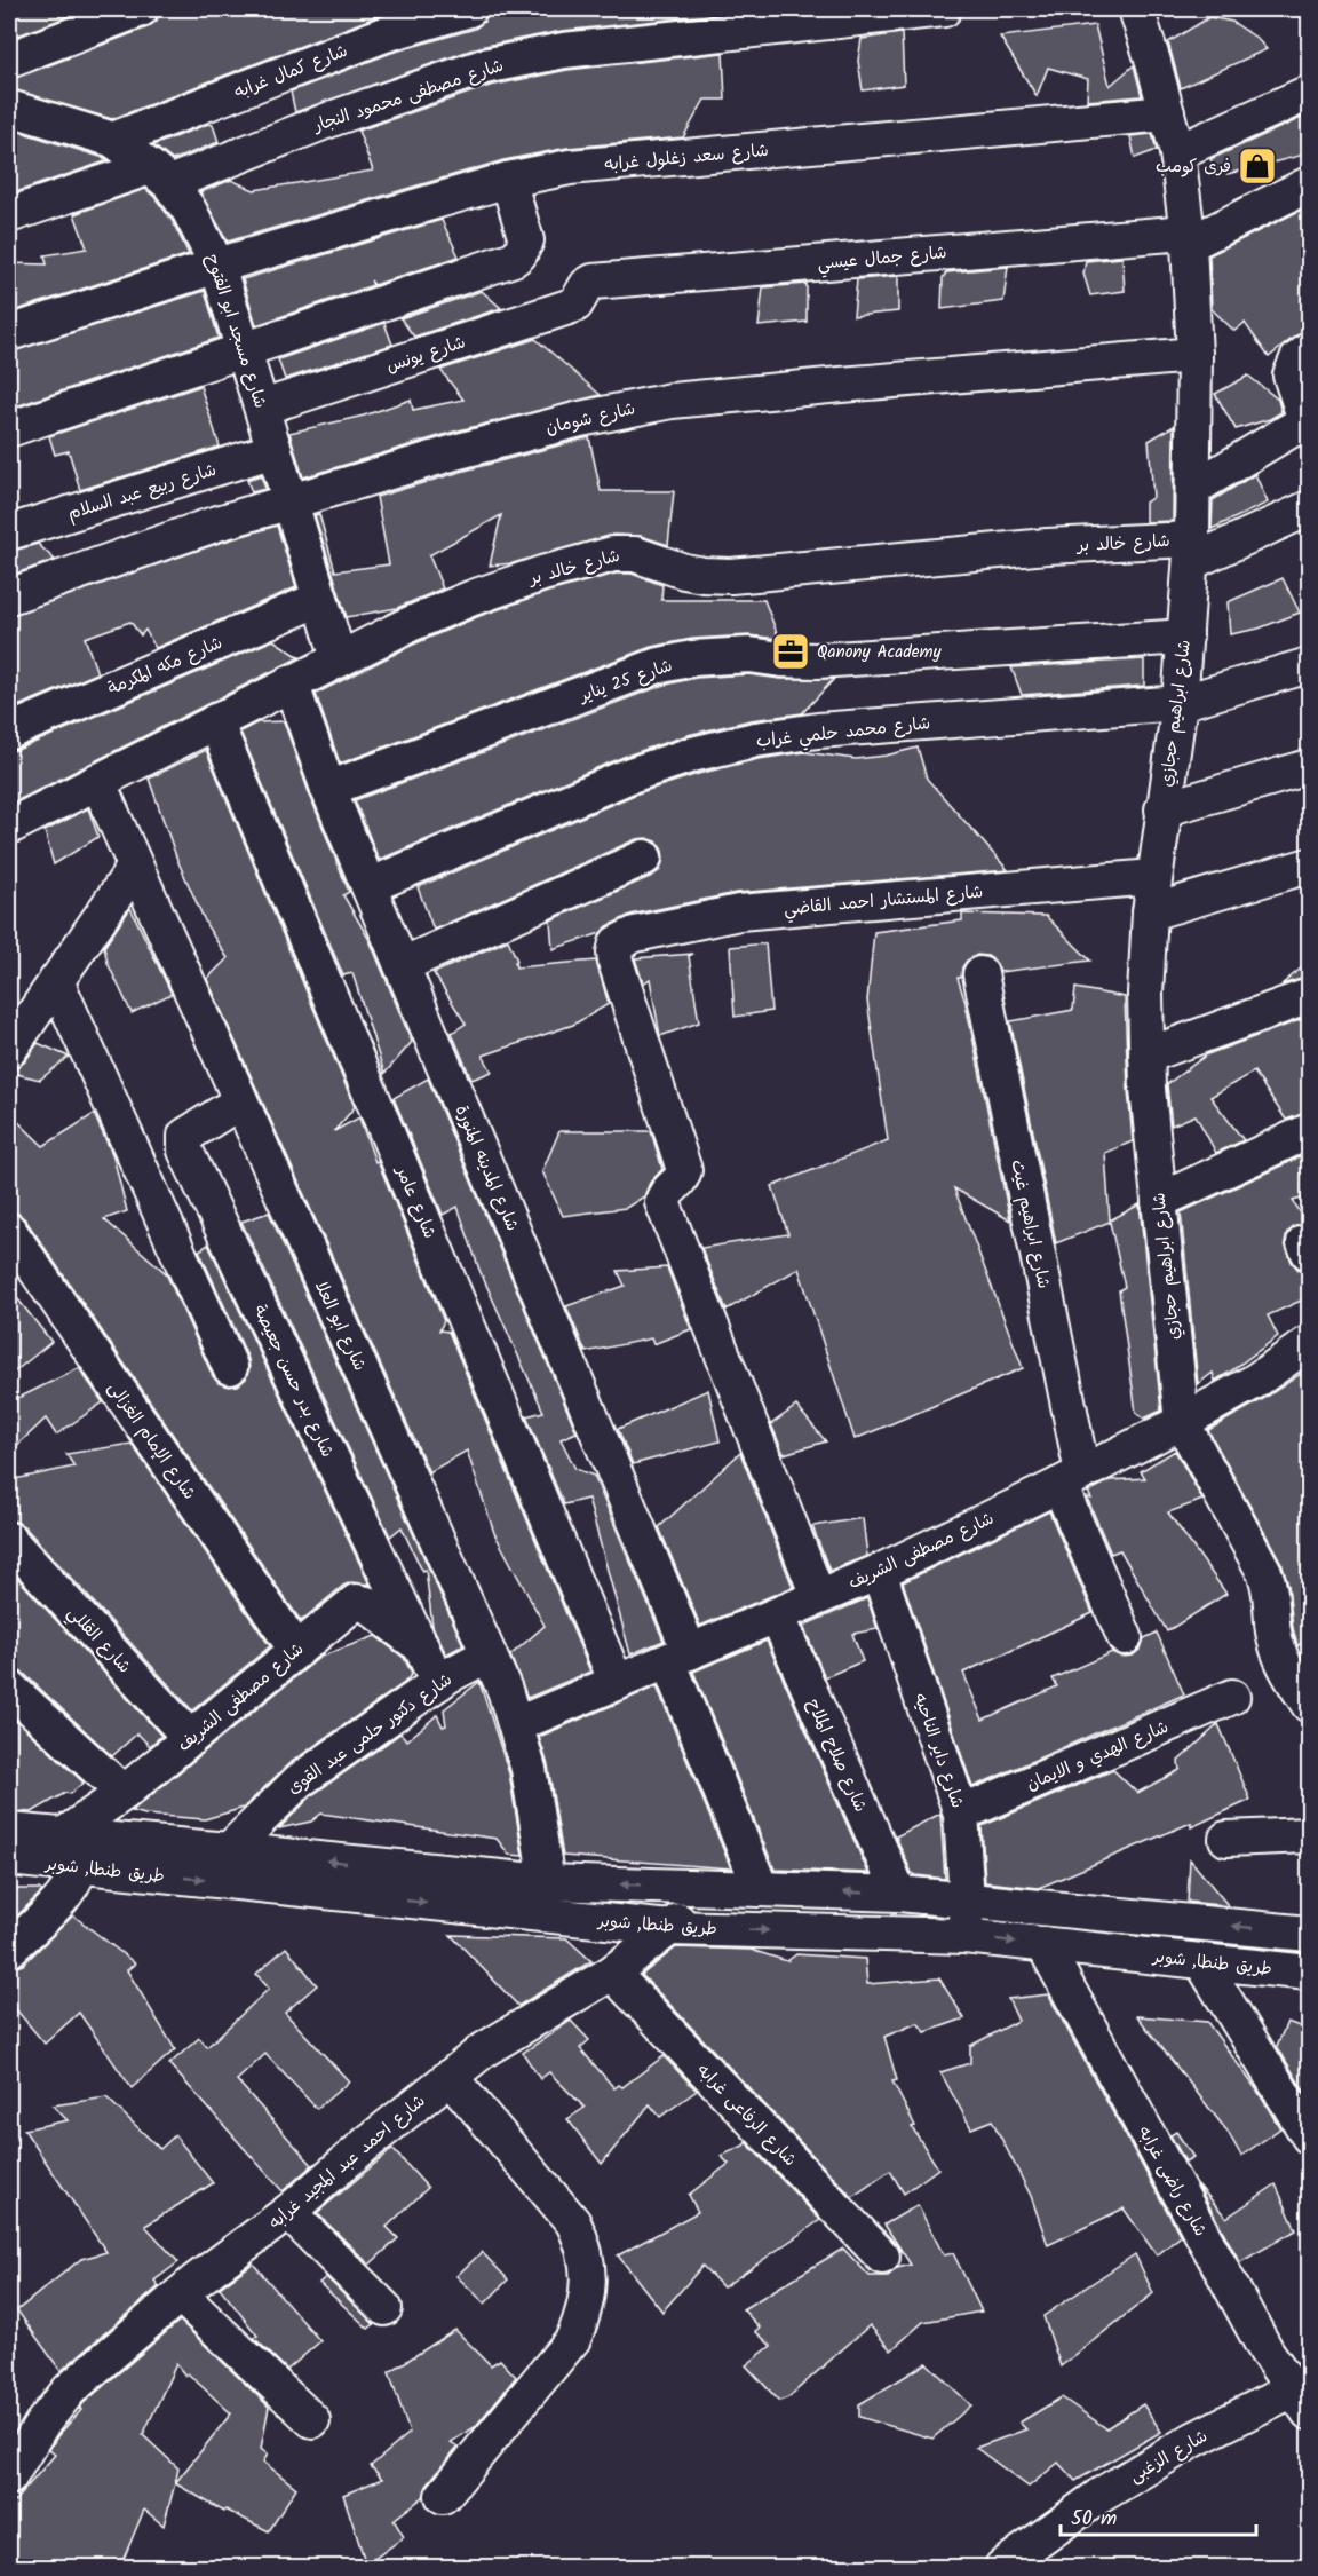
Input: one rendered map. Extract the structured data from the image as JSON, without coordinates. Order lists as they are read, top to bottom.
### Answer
{
  "streets": {
    "street": [
      "شارع كمال غرابه",
      "شارع مصطفى محمود النجار",
      "شارع سعد زغلول غرابه",
      "شارع جمال عيسي",
      "شارع مسجد ابو الفتوح",
      "شارع يونس",
      "شارع شومان",
      "شارع ربيع عبد السلام",
      "شارع خالد بر",
      "شارع مكه المكرمة",
      "شارع 25 يناير",
      "شارع ابراهيم حجازي",
      "شارع محمد حلمي غراب",
      "شارع المستشار احمد القاضي",
      "شارع المدينه المنورة",
      "شارع عامر",
      "شارع ابراهيم غيث",
      "شارع ابو العلا",
      "شارع بدر حسن جعيصة",
      "شارع الإمام الغزالى",
      "شارع مصطفى الشريف",
      "شارع القللي",
      "شارع دكتور حلمى عبد القوى",
      "شارع داير الناحيه",
      "شارع صلاح الملاح",
      "شارع الهدي و الايمان",
      "طريق طنطا, شوبر",
      "شارع الرفاعى غرابه",
      "شارع احمد عبد المجيد غرابه",
      "شارع راضى غرابه",
      "شارع الزغبى"
    ]
  },
  "crossings": [
    ["شارع كمال غرابه", "شارع مسجد ابو الفتوح"],
    ["شارع مصطفى محمود النجار", "شارع مسجد ابو الفتوح"],
    ["شارع سعد زغلول غرابه", "شارع مسجد ابو الفتوح"],
    ["شارع سعد زغلول غرابه", "شارع ابراهيم حجازي"],
    ["شارع جمال عيسي", "شارع يونس"],
    ["شارع جمال عيسي", "شارع ابراهيم حجازي"],
    ["شارع مسجد ابو الفتوح", "شارع يونس"],
    ["شارع مسجد ابو الفتوح", "شارع شومان"],
    ["شارع مسجد ابو الفتوح", "شارع ربيع عبد السلام"],
    ["شارع مسجد ابو الفتوح", "شارع خالد بر"],
    ["شارع مسجد ابو الفتوح", "شارع مكه المكرمة"],
    ["شارع شومان", "شارع ابراهيم حجازي"],
    ["شارع خالد بر", "شارع ابراهيم حجازي"],
    ["شارع خالد بر", "شارع المدينه المنورة"],
    ["شارع خالد بر", "شارع عامر"],
    ["شارع خالد بر", "شارع ابو العلا"],
    ["شارع 25 يناير", "شارع ابراهيم حجازي"],
    ["شارع 25 يناير", "شارع المدينه المنورة"],
    ["شارع ابراهيم حجازي", "شارع محمد حلمي غراب"],
    ["شارع ابراهيم حجازي", "شارع المستشار احمد القاضي"],
    ["شارع ابراهيم حجازي", "شارع مصطفى الشريف"],
    ["شارع محمد حلمي غراب", "شارع المدينه المنورة"],
    ["شارع المستشار احمد القاضي", "شارع مصطفى الشريف"],
    ["شارع المدينه المنورة", "شارع مصطفى الشريف"],
    ["شارع المدينه المنورة", "طريق طنطا, شوبر"],
    ["شارع عامر", "شارع مصطفى الشريف"],
    ["شارع ابراهيم غيث", "شارع مصطفى الشريف"],
    ["شارع ابو العلا", "شارع بدر حسن جعيصة"],
    ["شارع ابو العلا", "شارع مصطفى الشريف"],
    ["شارع ابو العلا", "شارع دكتور حلمى عبد القوى"],
    ["شارع ابو العلا", "طريق طنطا, شوبر"],
    ["شارع بدر حسن جعيصة", "شارع مصطفى الشريف"],
    ["شارع بدر حسن جعيصة", "شارع دكتور حلمى عبد القوى"],
    ["شارع الإمام الغزالى", "شارع مصطفى الشريف"],
    ["شارع مصطفى الشريف", "شارع القللي"],
    ["شارع مصطفى الشريف", "شارع داير الناحيه"],
    ["شارع مصطفى الشريف", "شارع صلاح الملاح"],
    ["شارع مصطفى الشريف", "طريق طنطا, شوبر"],
    ["شارع دكتور حلمى عبد القوى", "طريق طنطا, شوبر"],
    ["شارع داير الناحيه", "شارع الهدي و الايمان"],
    ["شارع داير الناحيه", "طريق طنطا, شوبر"],
    ["شارع صلاح الملاح", "طريق طنطا, شوبر"],
    ["طريق طنطا, شوبر", "شارع احمد عبد المجيد غرابه"],
    ["طريق طنطا, شوبر", "شارع راضى غرابه"],
    ["شارع الرفاعى غرابه", "شارع احمد عبد المجيد غرابه"],
    ["شارع راضى غرابه", "شارع الزغبى"]
  ],
  "places": {
    "shop": ["فرى كومب"],
    "office": ["Qanony Academy"]
  },
  "scale_bar": "50 m"
}
